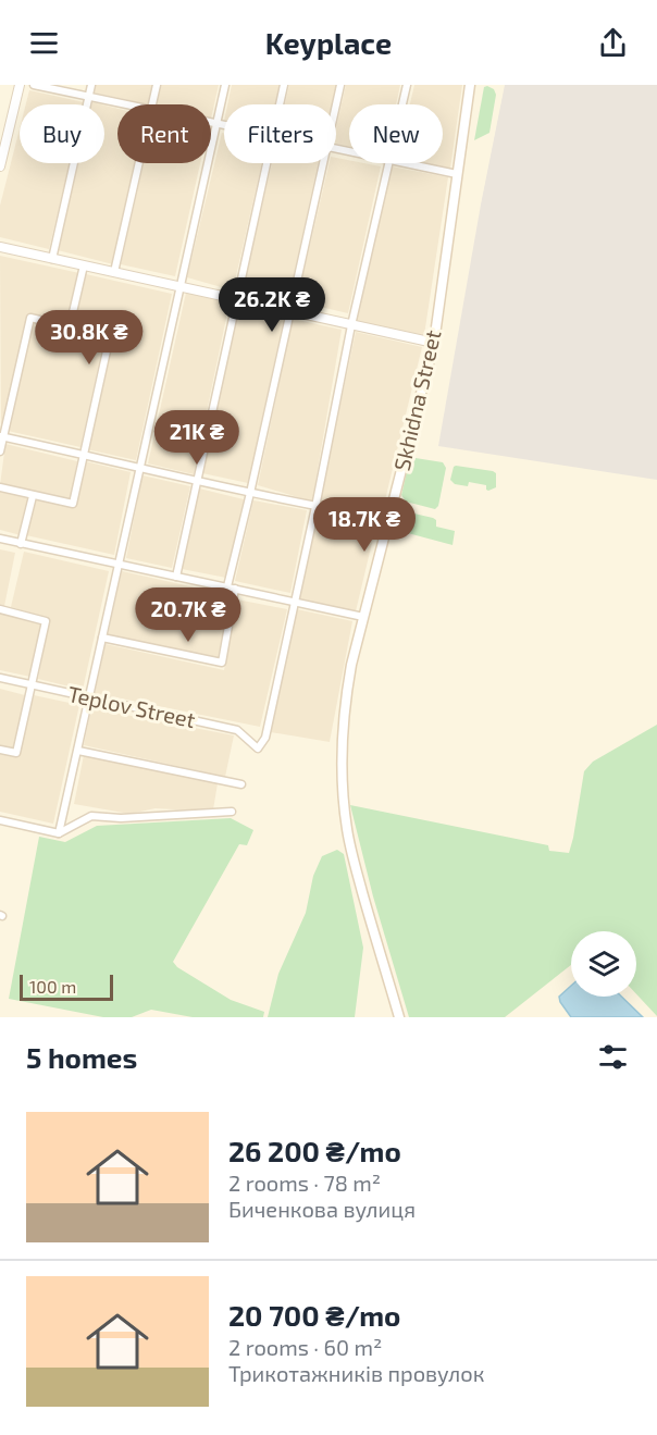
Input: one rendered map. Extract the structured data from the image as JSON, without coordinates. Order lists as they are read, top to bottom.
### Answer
{
  "streets": {
    "main road": ["Skhidna Street"],
    "street": ["Teplov Street"]
  },
  "scale_bar": "100 m",
  "page": {
    "header": "Keyplace",
    "chip": [
      "Buy",
      "Rent",
      "Filters",
      "New"
    ],
    "price": [
      "26.2K ₴",
      "30.8K ₴",
      "21K ₴",
      "18.7K ₴",
      "20.7K ₴"
    ],
    "scale": "100 m",
    "heading": "5 homes",
    "list": [
      {
        "name": "26 200 ₴/mo",
        "note": "2 rooms · 78 m² · Биченкова вулиця"
      },
      {
        "name": "20 700 ₴/mo",
        "note": "2 rooms · 60 m² · Трикотажників провулок"
      }
    ]
  }
}
